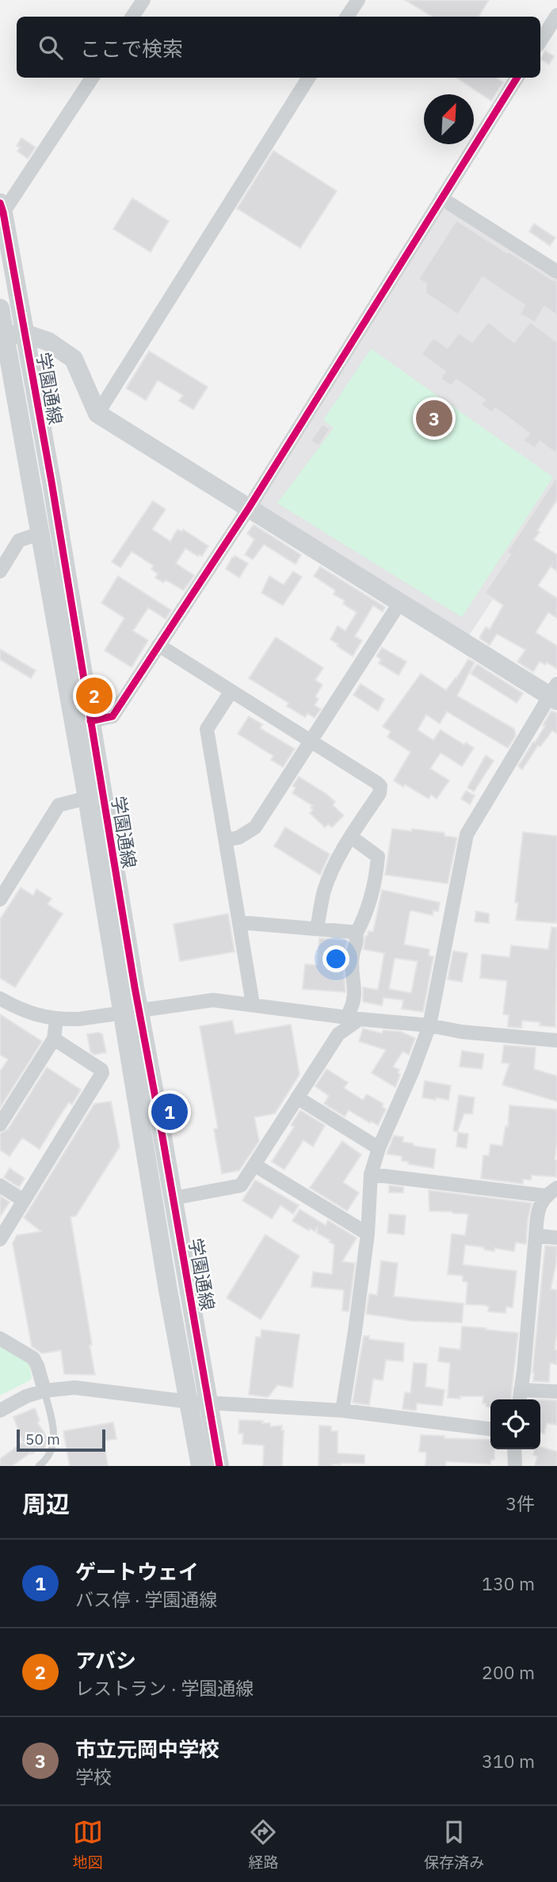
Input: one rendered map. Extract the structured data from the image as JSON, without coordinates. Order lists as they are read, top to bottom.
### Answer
{
  "streets": {
    "street": ["学園通線"]
  },
  "scale_bar": "50 m",
  "north": "top right",
  "page": {
    "search": "ここで検索",
    "pins": ["3", "2", "1"],
    "scale": "50 m",
    "heading": ["周辺", "3件"],
    "list": [
      {
        "mark": "1",
        "name": "ゲートウェイ",
        "note": "バス停 · 学園通線",
        "value": "130 m"
      },
      {
        "mark": "2",
        "name": "アバシ",
        "note": "レストラン · 学園通線",
        "value": "200 m"
      },
      {
        "mark": "3",
        "name": "市立元岡中学校",
        "note": "学校",
        "value": "310 m"
      }
    ],
    "nav": ["地図", "経路", "保存済み"]
  }
}
